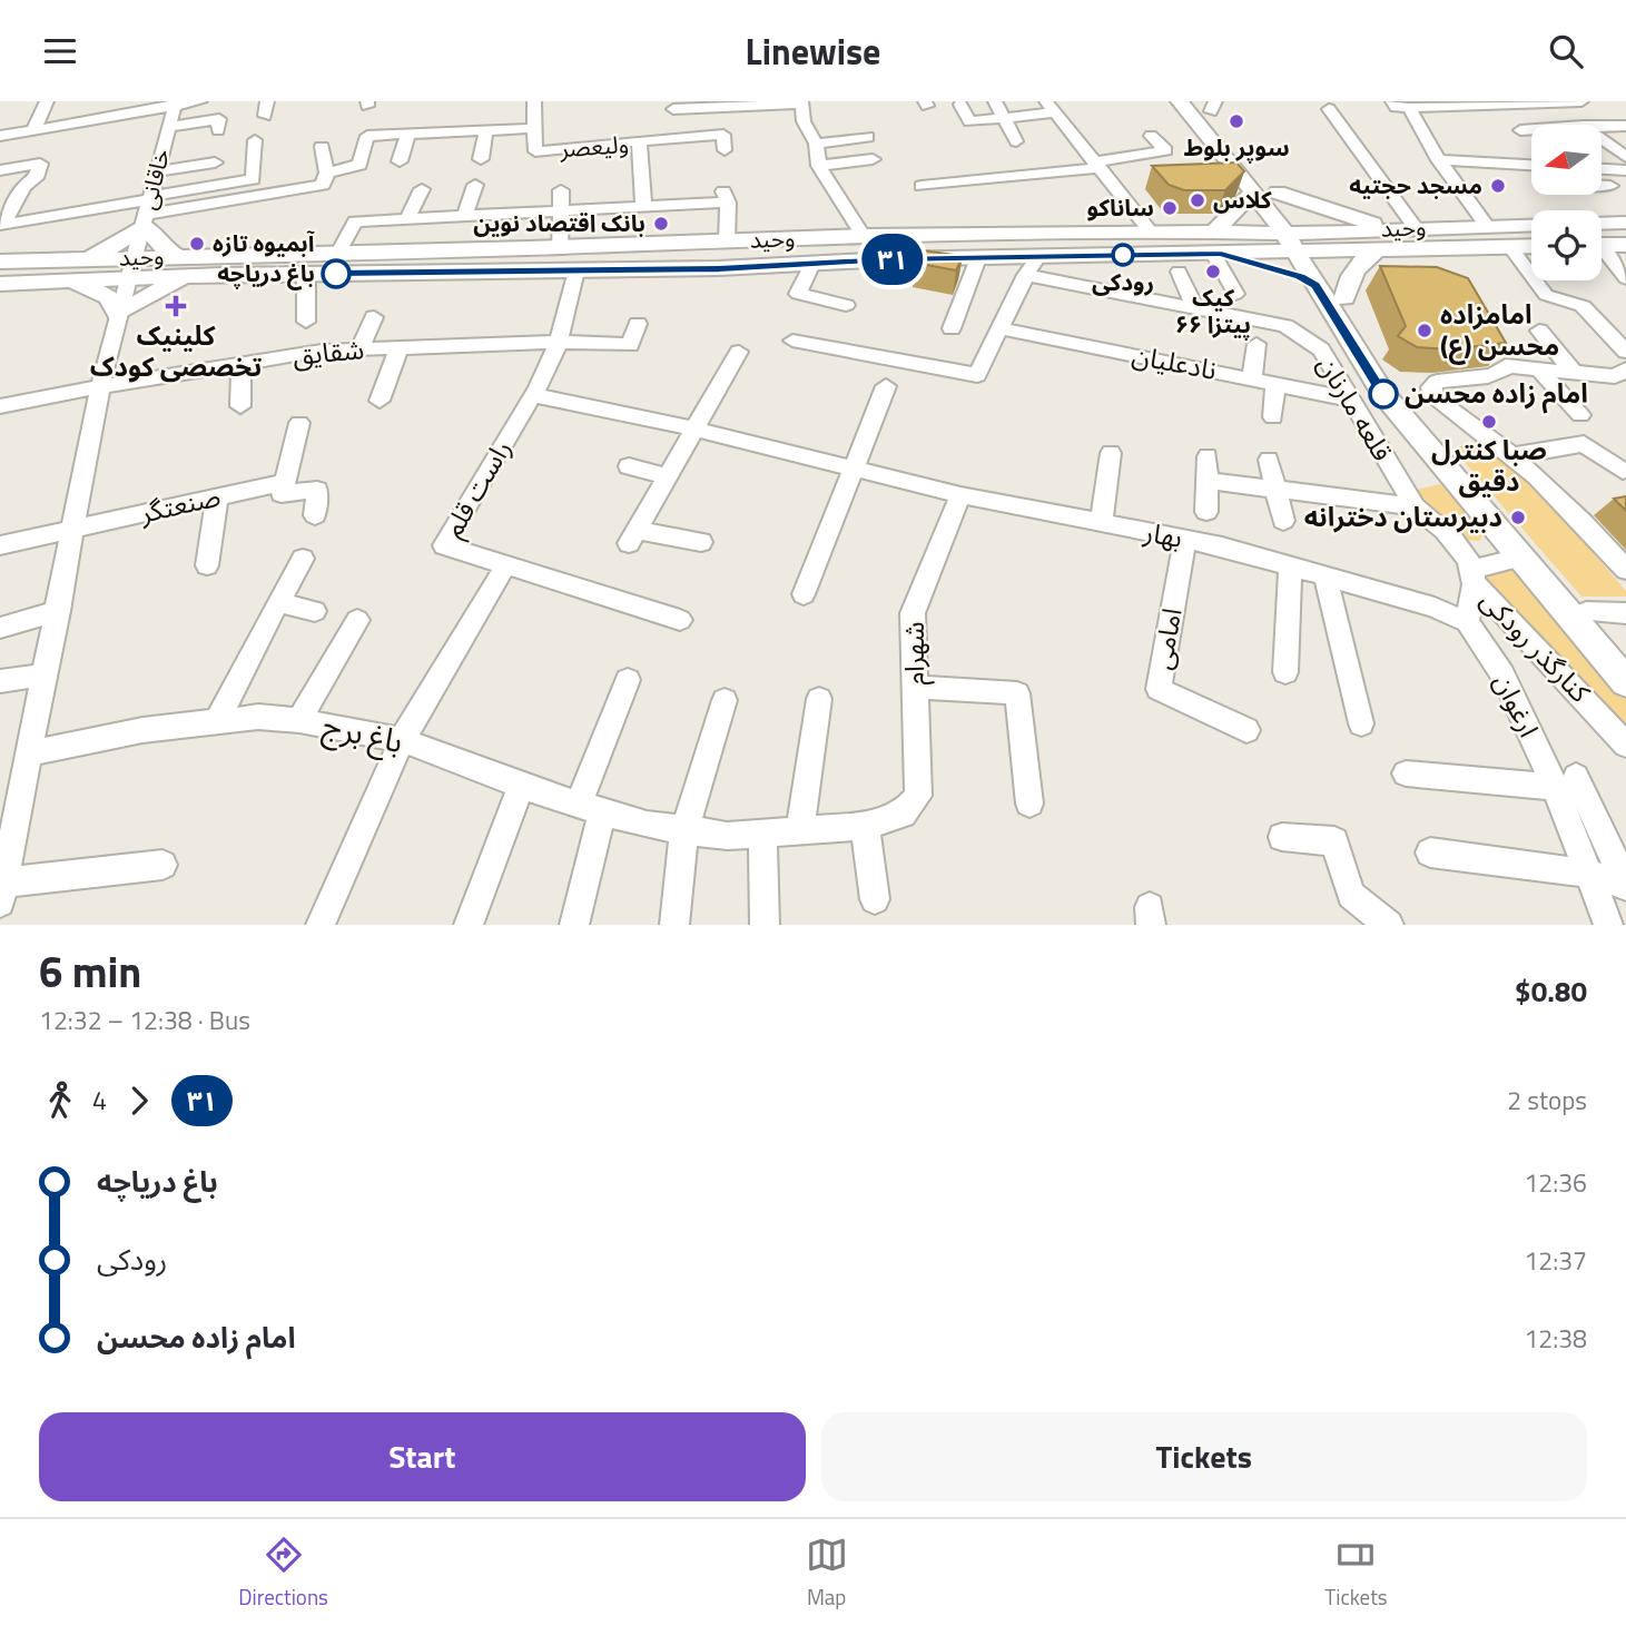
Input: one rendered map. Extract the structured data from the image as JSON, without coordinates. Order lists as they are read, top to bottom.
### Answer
{
  "streets": {
    "main road": ["وحید"],
    "street": [
      "ولیعصر",
      "خاقانی",
      "شقایق",
      "نادعلیان",
      "قلعه مارنان",
      "راست قلم",
      "صنعتگر",
      "بهار",
      "امامی",
      "کنارگذر رودکی",
      "شهرام",
      "ارغوان",
      "باغ برج"
    ]
  },
  "crossings": [
    ["خاقانی", "وحید"],
    ["وحید", "قلعه مارنان"],
    ["وحید", "راست قلم"],
    ["شقایق", "راست قلم"],
    ["نادعلیان", "قلعه مارنان"],
    ["راست قلم", "بهار"],
    ["بهار", "امامی"],
    ["بهار", "شهرام"],
    ["بهار", "ارغوان"],
    ["شهرام", "باغ برج"]
  ],
  "places": {
    "other": [
      "سوپر بلوط",
      "مسجد حجتیه",
      "کلاس",
      "ساناکو",
      "بانک اقتصاد نوین",
      "آبمیوه تازه",
      "رودکی",
      "کیک پیتزا ۶۶",
      "باغ دریاچه",
      "امامزاده محسن (ع)",
      "امام زاده محسن",
      "صبا کنترل دقیق",
      "دبیرستان دخترانه"
    ],
    "health": ["کلینیک تخصصی کودک"]
  },
  "lines": ["bus line ۳۱"],
  "north": "left",
  "page": {
    "header": "Linewise",
    "on_map": "۳۱",
    "heading": ["6 min", "12:32 – 12:38 · Bus", "$0.80"],
    "legs": ["4", "۳۱", "2 stops"],
    "list": [
      {
        "name": "باغ دریاچه",
        "value": "12:36"
      },
      {
        "name": "رودکی",
        "value": "12:37"
      },
      {
        "name": "امام زاده محسن",
        "value": "12:38"
      }
    ],
    "buttons": ["Start", "Tickets"],
    "tabs": ["Directions", "Map", "Tickets"]
  }
}
